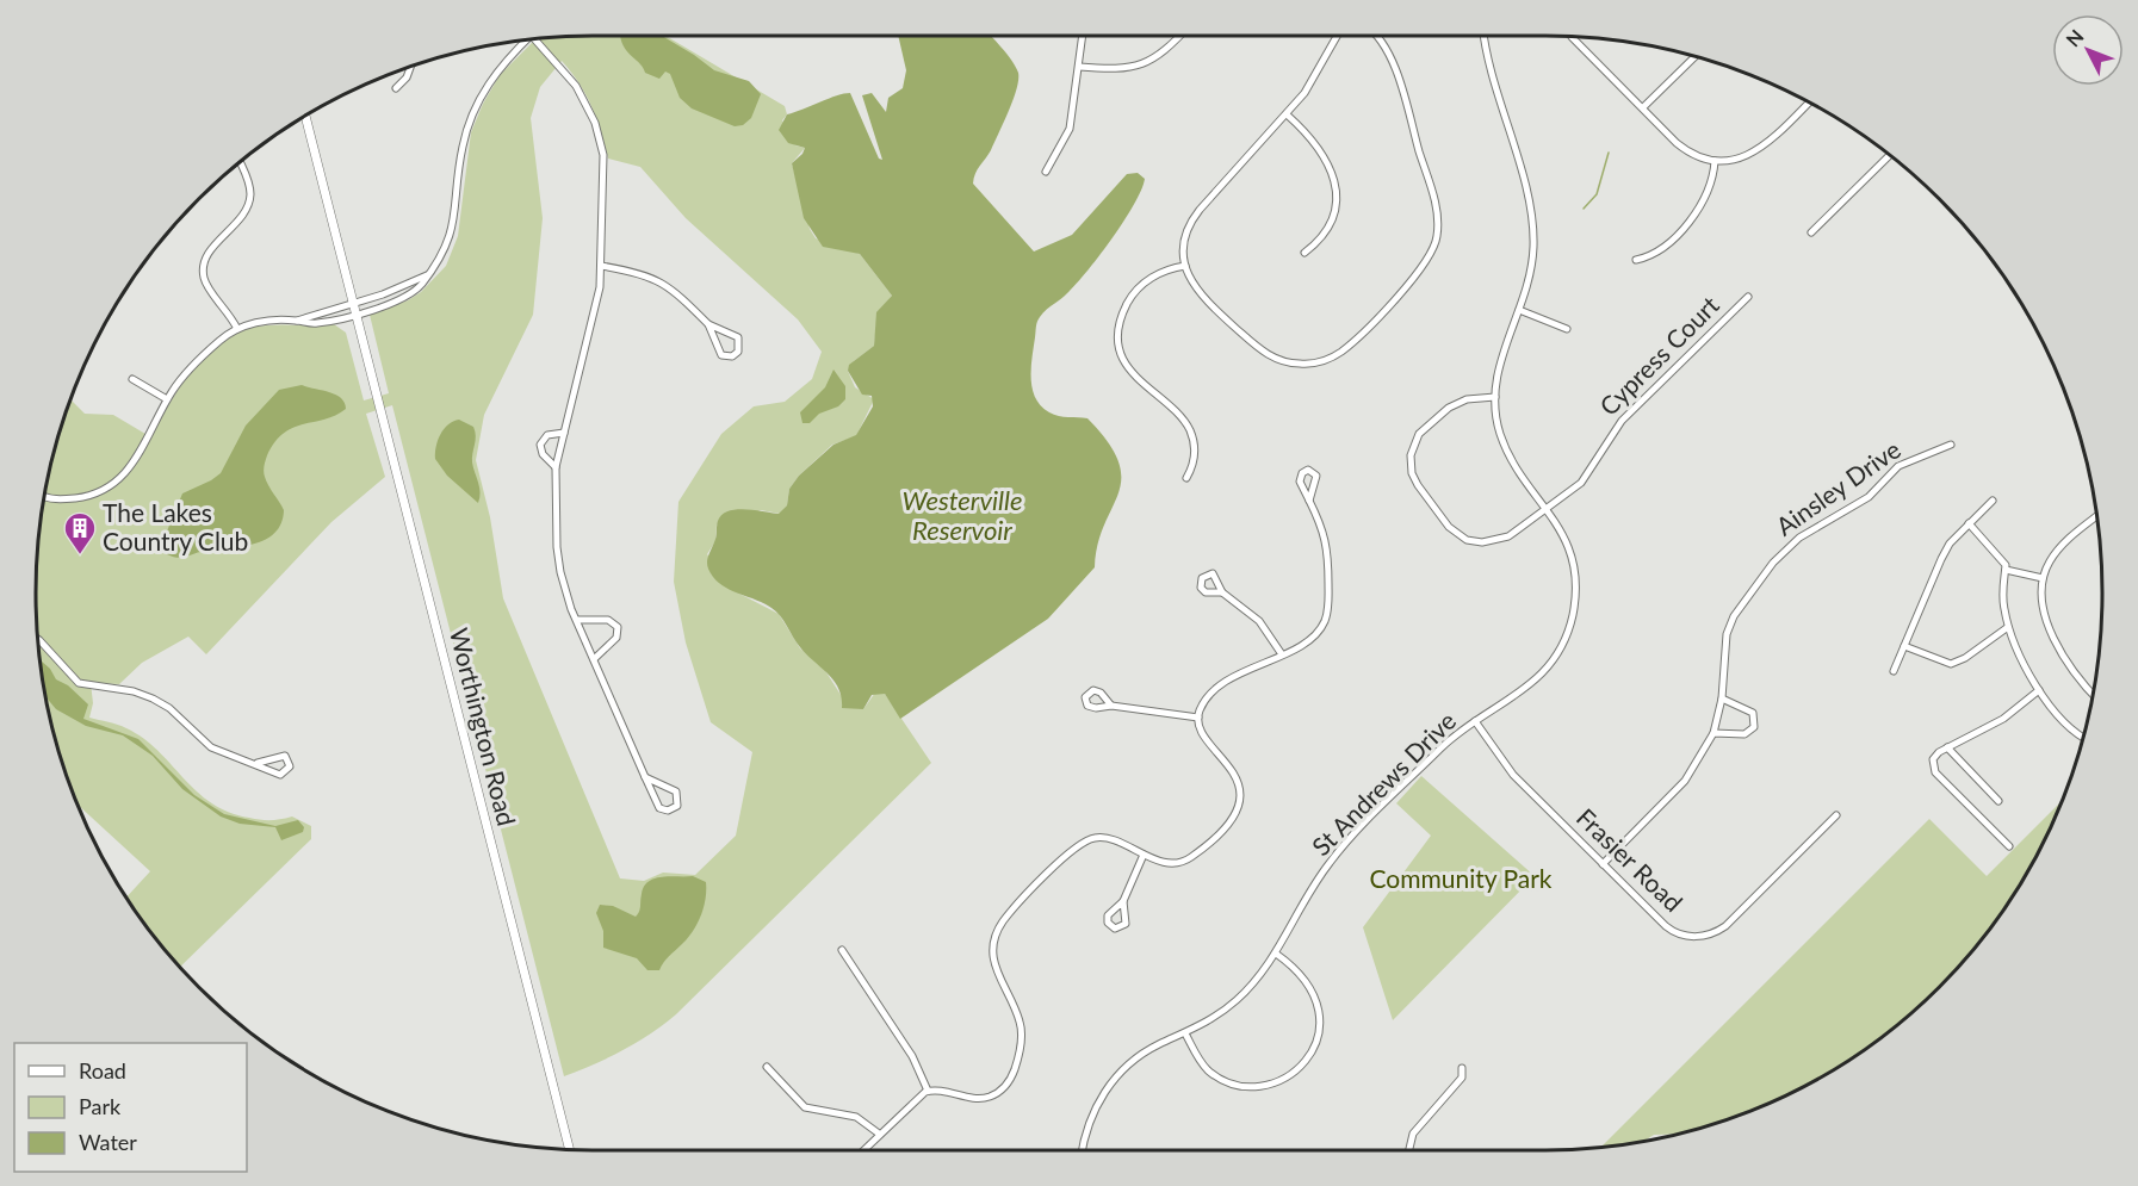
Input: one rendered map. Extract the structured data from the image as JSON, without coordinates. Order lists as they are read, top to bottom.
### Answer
{
  "streets": {
    "main road": ["Worthington Road"],
    "street": [
      "Cypress Court",
      "Ainsley Drive",
      "St Andrews Drive",
      "Frasier Road"
    ]
  },
  "crossings": [
    ["Cypress Court", "St Andrews Drive"],
    ["Ainsley Drive", "Frasier Road"],
    ["St Andrews Drive", "Frasier Road"]
  ],
  "water": ["Westerville Reservoir"],
  "parks": ["Community Park"],
  "places": {
    "building": ["The Lakes Country Club"]
  },
  "legend": ["Road", "Park", "Water"],
  "north": "top left"
}
